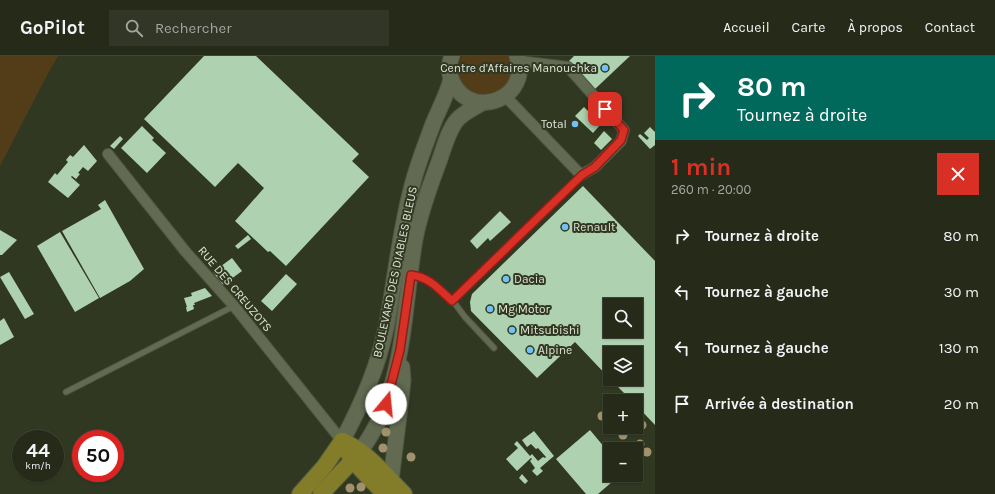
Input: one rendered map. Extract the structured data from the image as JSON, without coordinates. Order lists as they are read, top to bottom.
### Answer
{
  "streets": {
    "main road": ["BOULEVARD DES DIABLES BLEUS"],
    "street": ["RUE DES CREUZOTS"]
  },
  "crossings": [
    ["BOULEVARD DES DIABLES BLEUS", "RUE DES CREUZOTS"]
  ],
  "places": [
    "Centre d'Affaires Manouchka",
    "Total",
    "Renault",
    "Dacia",
    "Mg Motor",
    "Mitsubishi",
    "Alpine"
  ],
  "page": {
    "header": "GoPilot",
    "search": "Rechercher",
    "nav": [
      "Accueil",
      "Carte",
      "À propos",
      "Contact"
    ],
    "turn": ["80 m", "Tournez à droite"],
    "heading": ["1 min", "260 m · 20:00"],
    "list": [
      {
        "name": "Tournez à droite",
        "value": "80 m"
      },
      {
        "name": "Tournez à gauche",
        "value": "30 m"
      },
      {
        "name": "Tournez à gauche",
        "value": "130 m"
      },
      {
        "name": "Arrivée à destination",
        "value": "20 m"
      }
    ],
    "map_buttons": ["+", "−"],
    "speed": "44 km/h",
    "limit": "50"
  }
}
